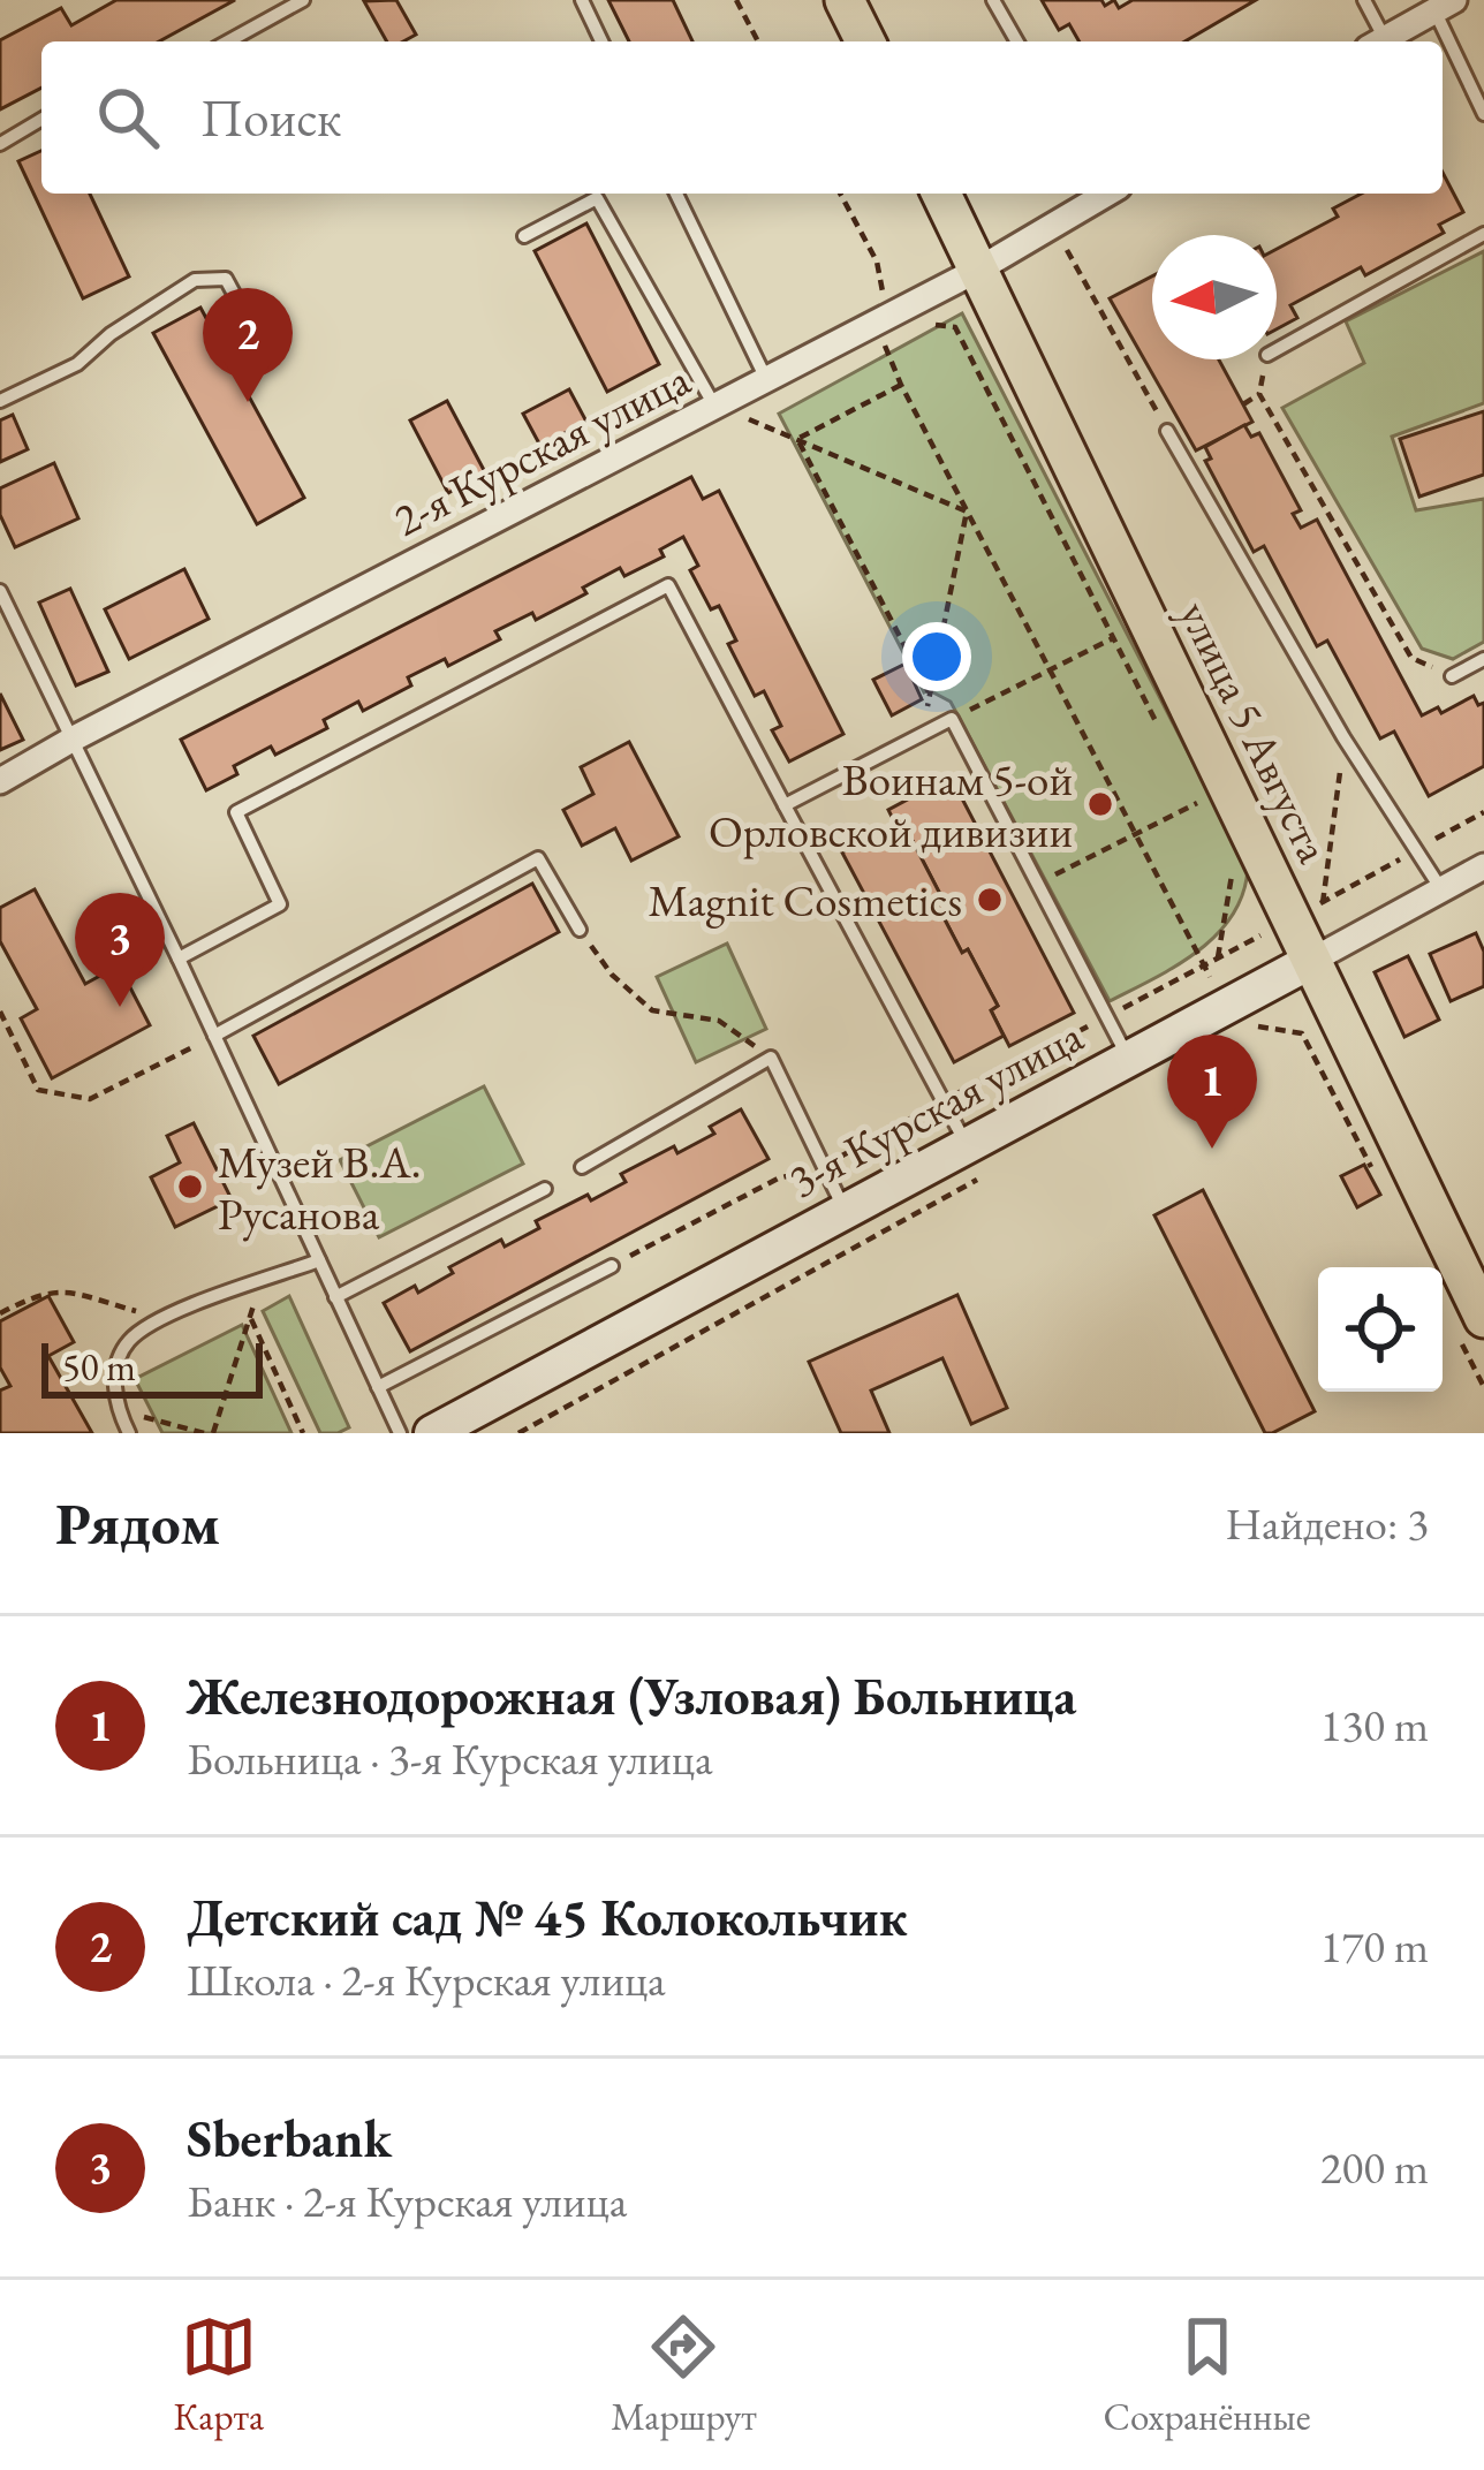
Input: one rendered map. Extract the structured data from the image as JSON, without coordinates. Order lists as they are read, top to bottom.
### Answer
{
  "streets": {
    "main road": ["улица 5 Августа", "3-я Курская улица"],
    "street": ["2-я Курская улица"]
  },
  "crossings": [
    ["2-я Курская улица", "улица 5 Августа"],
    ["улица 5 Августа", "3-я Курская улица"]
  ],
  "places": ["Воинам 5-ой Орловской дивизии", "Magnit Cosmetics", "Музей В.А. Русанова"],
  "scale_bar": "50 m",
  "north": "left",
  "page": {
    "search": "Поиск",
    "pins": ["2", "3", "1"],
    "scale": "50 m",
    "heading": ["Рядом", "Найдено: 3"],
    "list": [
      {
        "mark": "1",
        "name": "Железнодорожная (Узловая) Больница",
        "note": "Больница · 3-я Курская улица",
        "value": "130 m"
      },
      {
        "mark": "2",
        "name": "Детский сад № 45 Колокольчик",
        "note": "Школа · 2-я Курская улица",
        "value": "170 m"
      },
      {
        "mark": "3",
        "name": "Sberbank",
        "note": "Банк · 2-я Курская улица",
        "value": "200 m"
      }
    ],
    "nav": ["Карта", "Маршрут", "Сохранённые"]
  }
}
